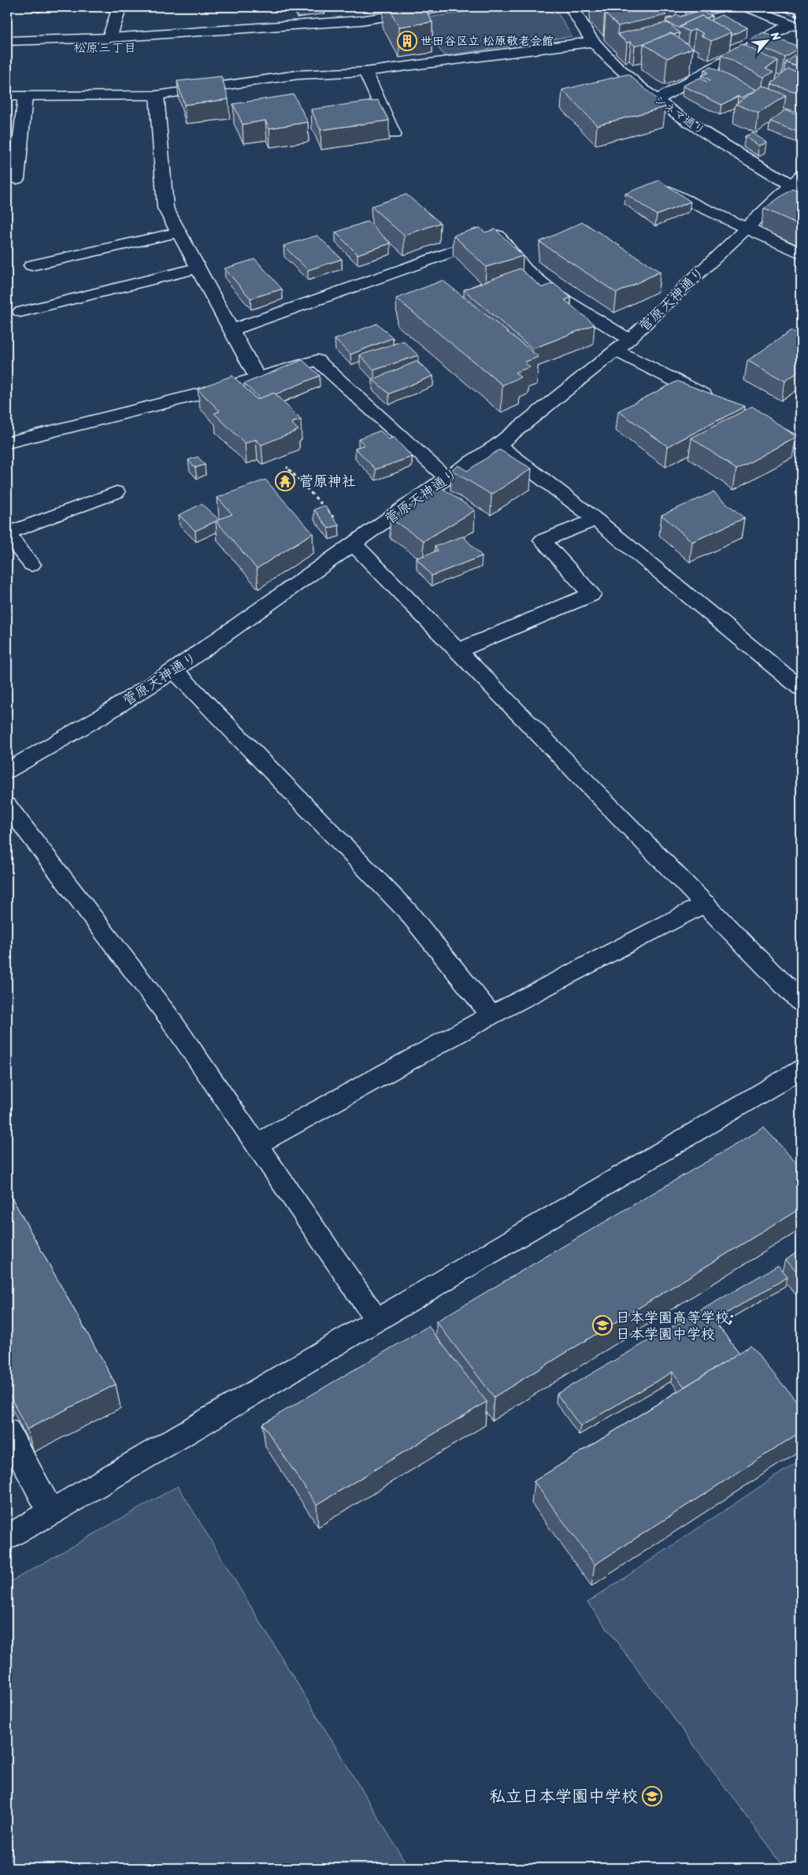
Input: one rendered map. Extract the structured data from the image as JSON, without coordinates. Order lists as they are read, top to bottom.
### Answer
{
  "streets": {
    "street": ["シネマ通り", "菅原天神通り"]
  },
  "crossings": [
    ["シネマ通り", "菅原天神通り"]
  ],
  "districts": ["松原三丁目"],
  "places": {
    "building": ["世田谷区立 松原敬老会館"],
    "temple": ["菅原神社"],
    "school or university": ["日本学園高等学校; 日本学園中学校", "私立日本学園中学校"]
  },
  "north": "top right"
}
